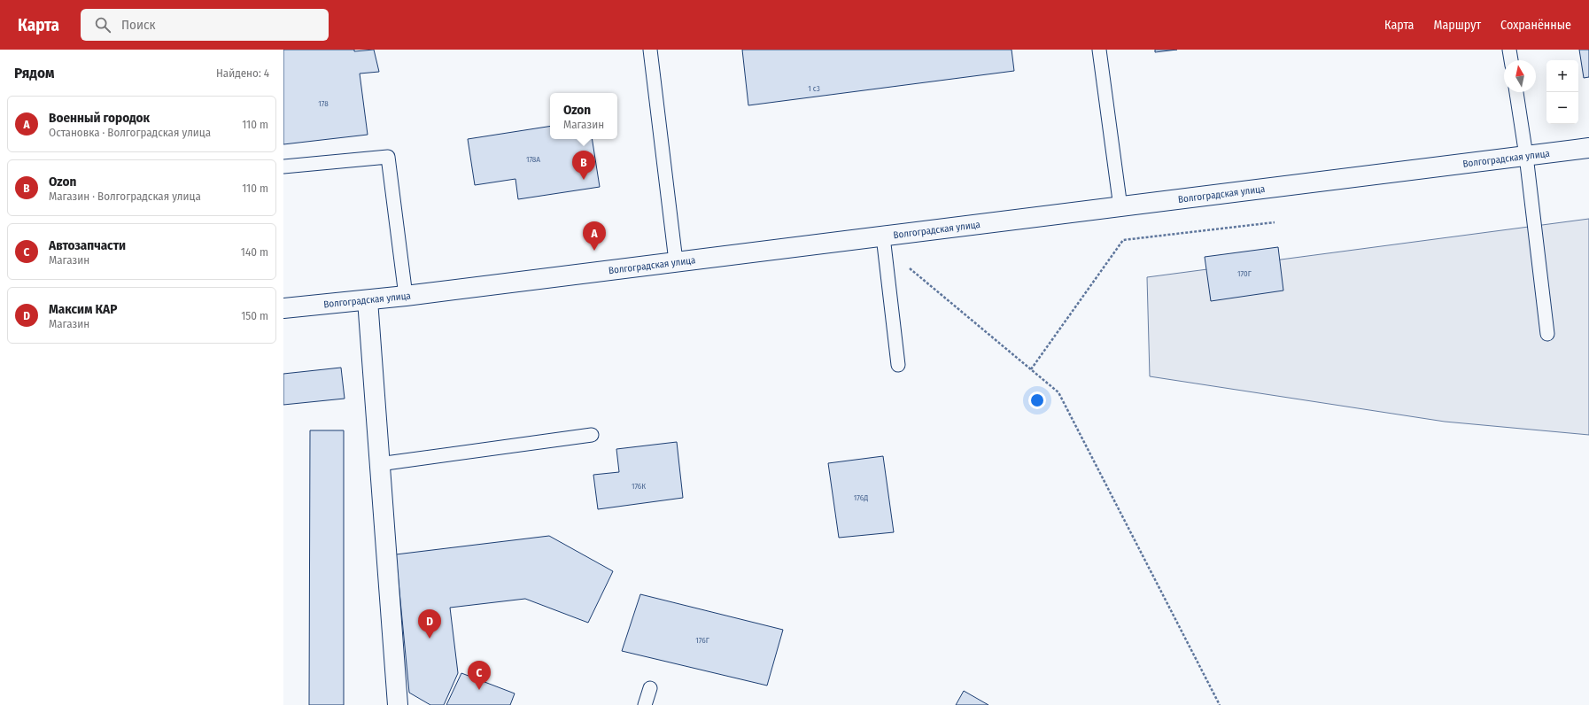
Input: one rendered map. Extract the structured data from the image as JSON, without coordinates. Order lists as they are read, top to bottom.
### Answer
{
  "streets": {
    "street": ["Волгоградская улица"]
  },
  "house_numbers": [
    "1 с3",
    "178",
    "178А",
    "170Г",
    "176К",
    "176Д",
    "176Г"
  ],
  "north": "top",
  "page": {
    "header": "Карта",
    "search": "Поиск",
    "nav": ["Карта", "Маршрут", "Сохранённые"],
    "heading": ["Рядом", "Найдено: 4"],
    "map_buttons": ["+", "−"],
    "popup": ["Ozon", "Магазин"],
    "list": [
      {
        "mark": "A",
        "name": "Военный городок",
        "note": "Остановка · Волгоградская улица",
        "value": "110 m"
      },
      {
        "mark": "B",
        "name": "Ozon",
        "note": "Магазин · Волгоградская улица",
        "value": "110 m"
      },
      {
        "mark": "C",
        "name": "Автозапчасти",
        "note": "Магазин",
        "value": "140 m"
      },
      {
        "mark": "D",
        "name": "Максим КАР",
        "note": "Магазин",
        "value": "150 m"
      }
    ],
    "pins": [
      "B",
      "A",
      "D",
      "C"
    ]
  }
}
